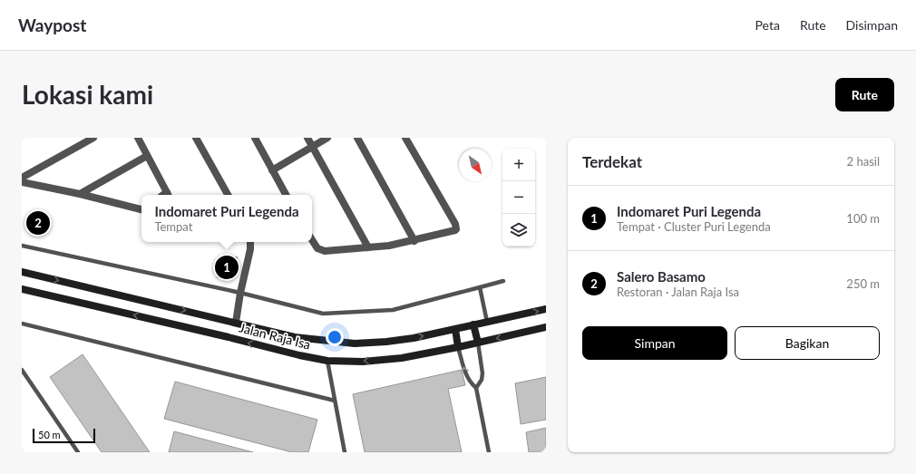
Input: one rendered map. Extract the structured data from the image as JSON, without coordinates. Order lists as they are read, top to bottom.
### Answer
{
  "streets": {
    "main road": ["Jalan Raja Isa"]
  },
  "scale_bar": "50 m",
  "north": "bottom right",
  "page": {
    "header": "Waypost",
    "nav": ["Peta", "Rute", "Disimpan"],
    "buttons": [
      "Rute",
      ["Simpan", "Bagikan"]
    ],
    "title": "Lokasi kami",
    "heading": ["Terdekat", "2 hasil"],
    "map_buttons": ["+", "−"],
    "list": [
      {
        "mark": "1",
        "name": "Indomaret Puri Legenda",
        "note": "Tempat · Cluster Puri Legenda",
        "value": "100 m"
      },
      {
        "mark": "2",
        "name": "Salero Basamo",
        "note": "Restoran · Jalan Raja Isa",
        "value": "250 m"
      }
    ],
    "popup": ["Indomaret Puri Legenda", "Tempat"],
    "pins": ["2", "1"],
    "scale": "50 m"
  }
}
